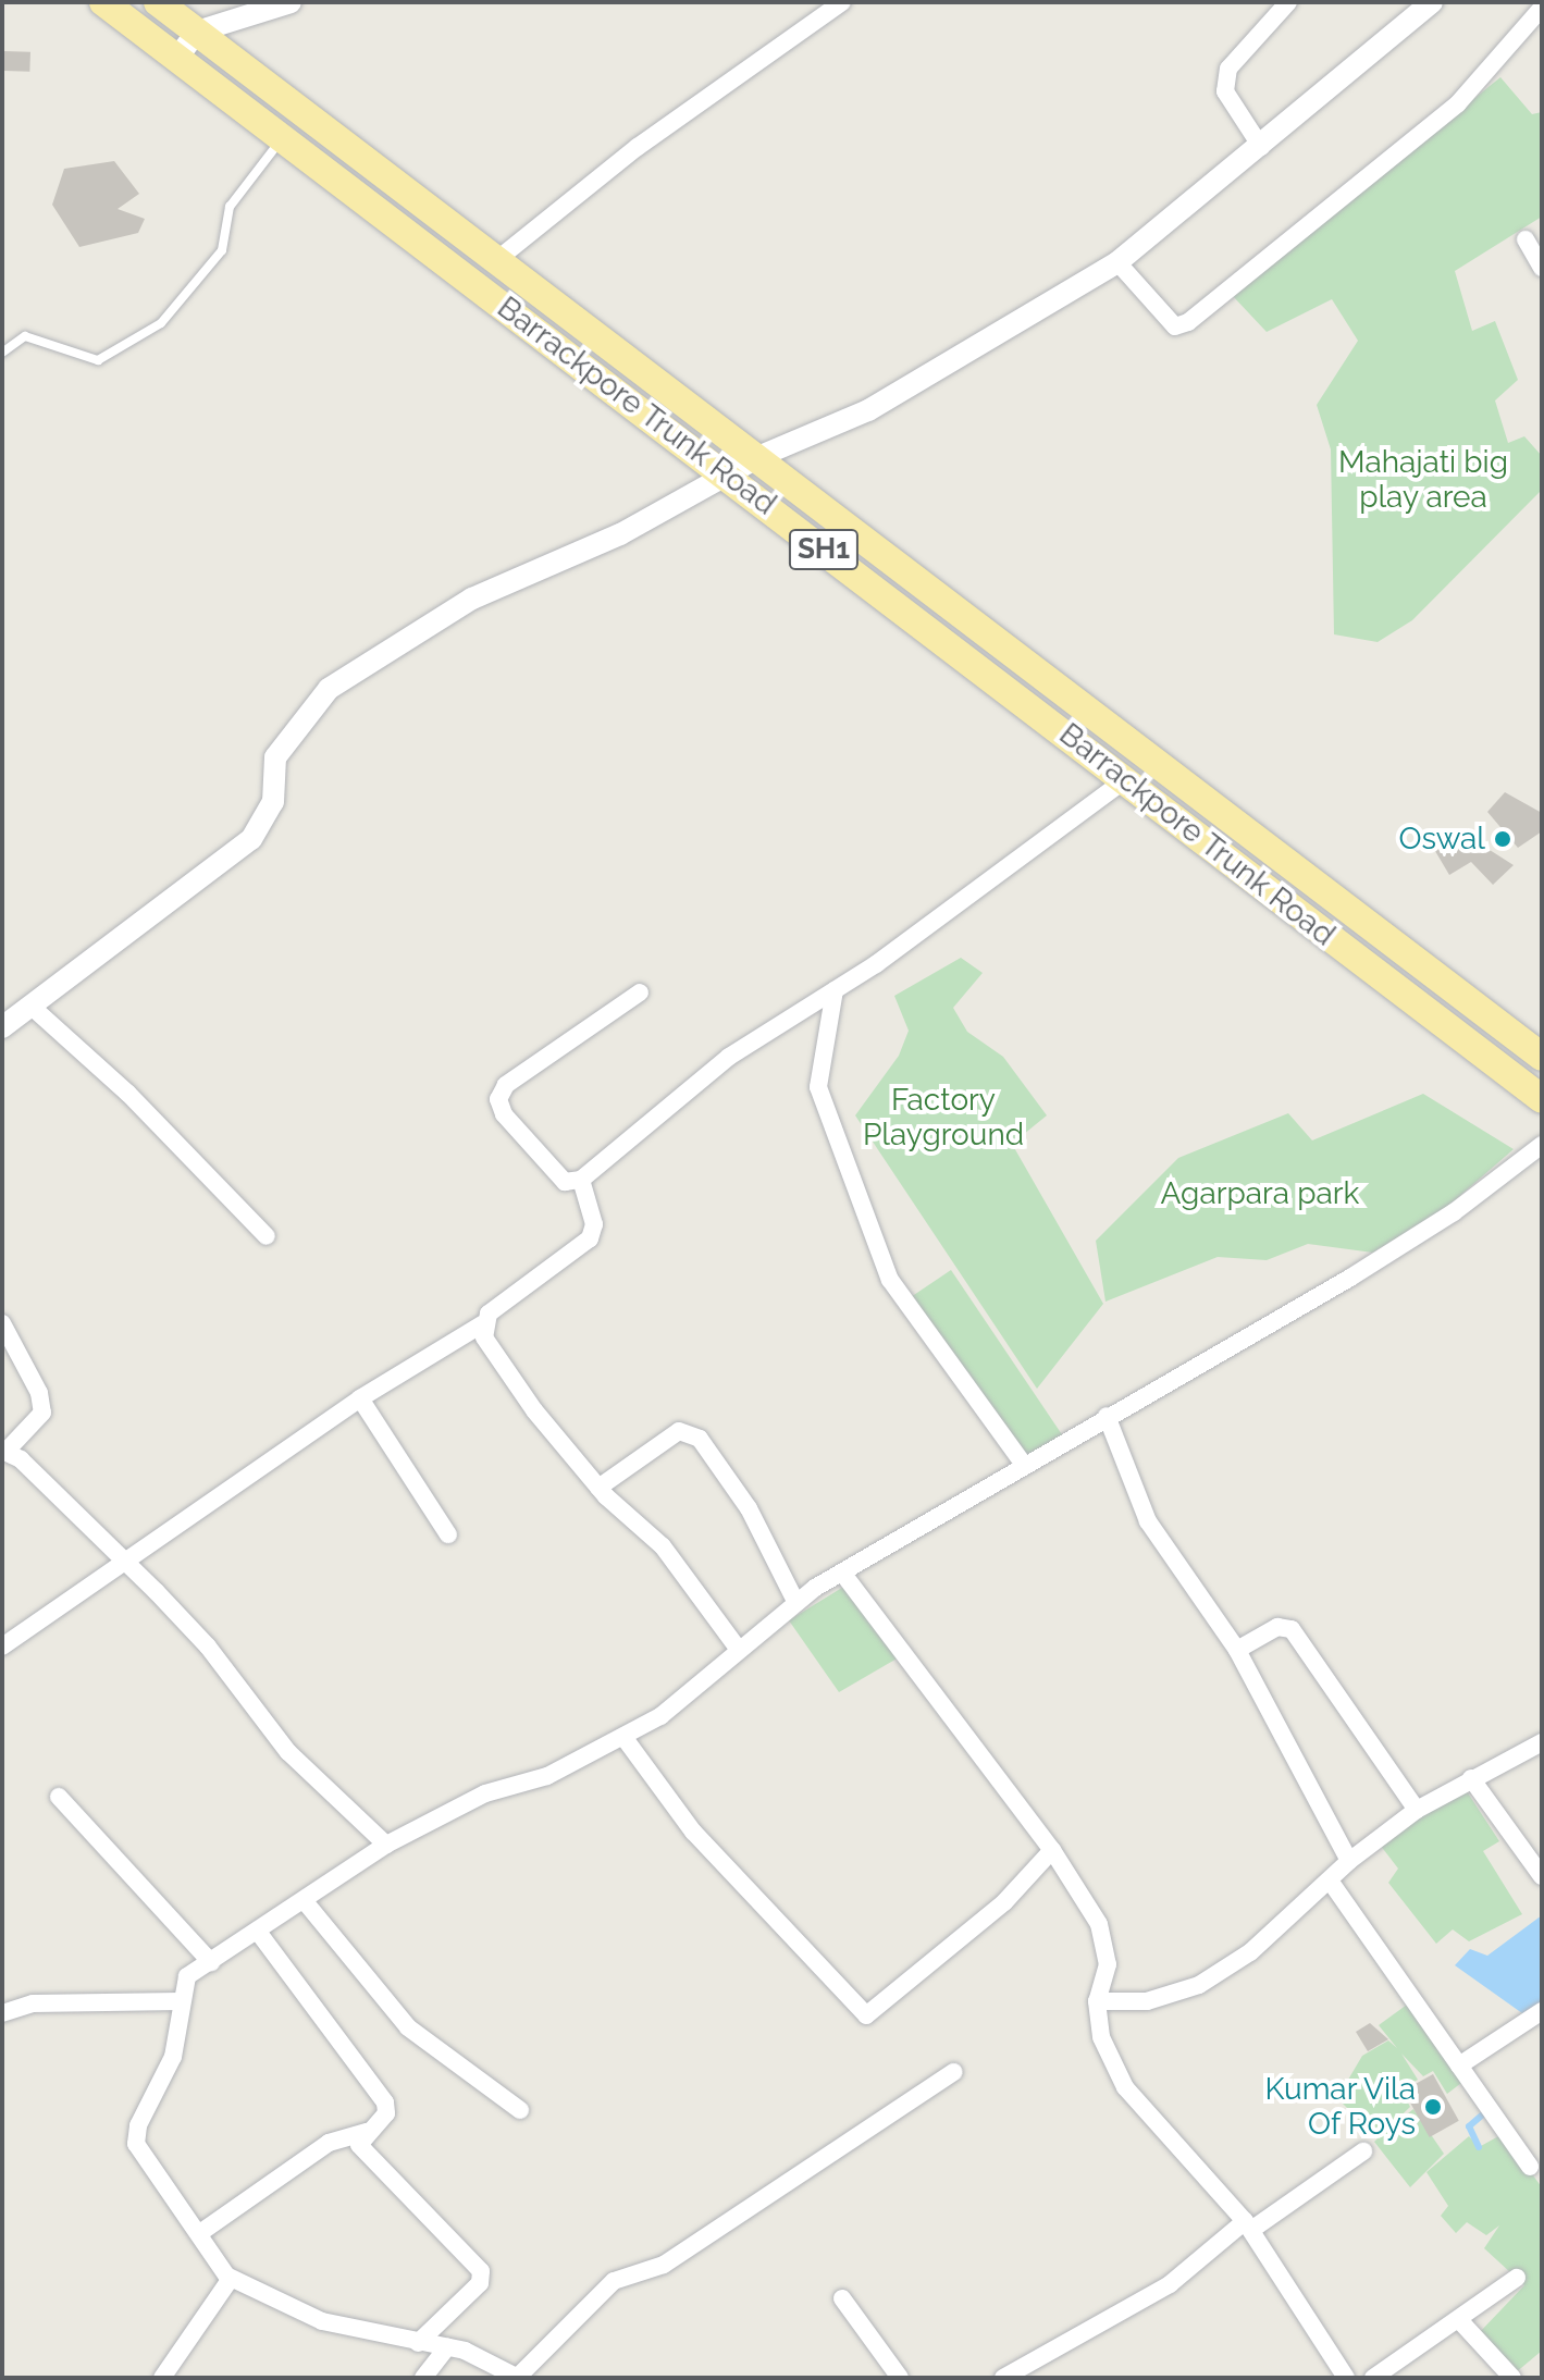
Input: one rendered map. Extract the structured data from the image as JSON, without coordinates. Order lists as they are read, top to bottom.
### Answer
{
  "streets": {
    "main road": ["Barrackpore Trunk Road", "SH1"]
  },
  "parks": ["Mahajati big play area", "Factory Playground", "Agarpara park"],
  "places": ["Oswal", "Kumar Vila Of Roys"]
}
